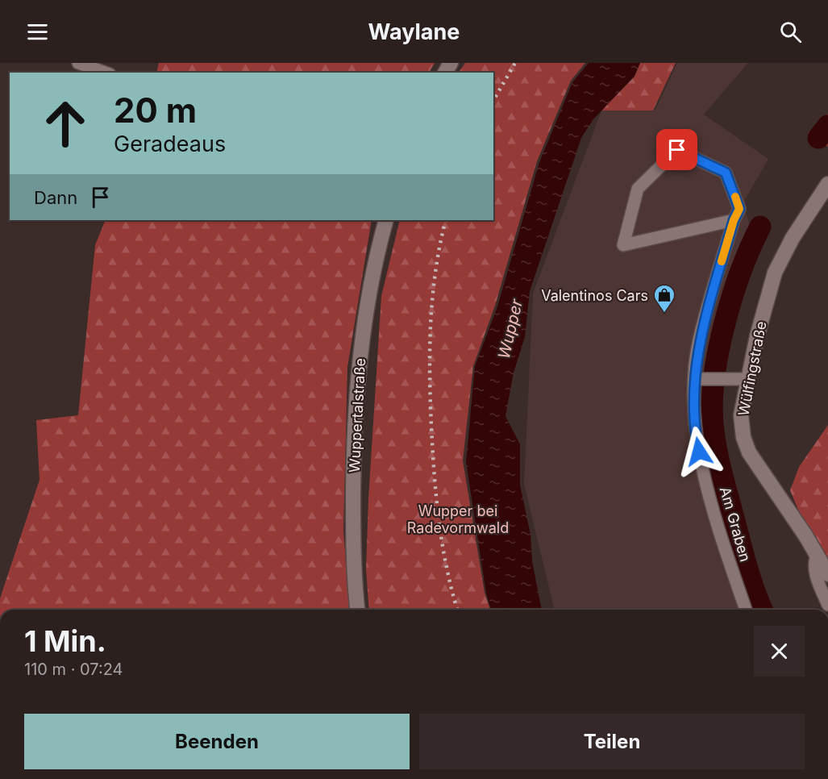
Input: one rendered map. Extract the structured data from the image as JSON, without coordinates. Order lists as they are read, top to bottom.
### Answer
{
  "streets": {
    "street": ["Wülfingstraße", "Wuppertalstraße"],
    "lane": ["Am Graben"]
  },
  "water": ["Wupper"],
  "parks": ["Wupper bei Radevormwald"],
  "places": {
    "shop": ["Valentinos Cars"]
  },
  "page": {
    "header": "Waylane",
    "turn": ["20 m", "Geradeaus"],
    "then": "Dann",
    "heading": ["1 Min.", "110 m · 07:24"],
    "buttons": ["Beenden", "Teilen"]
  }
}
